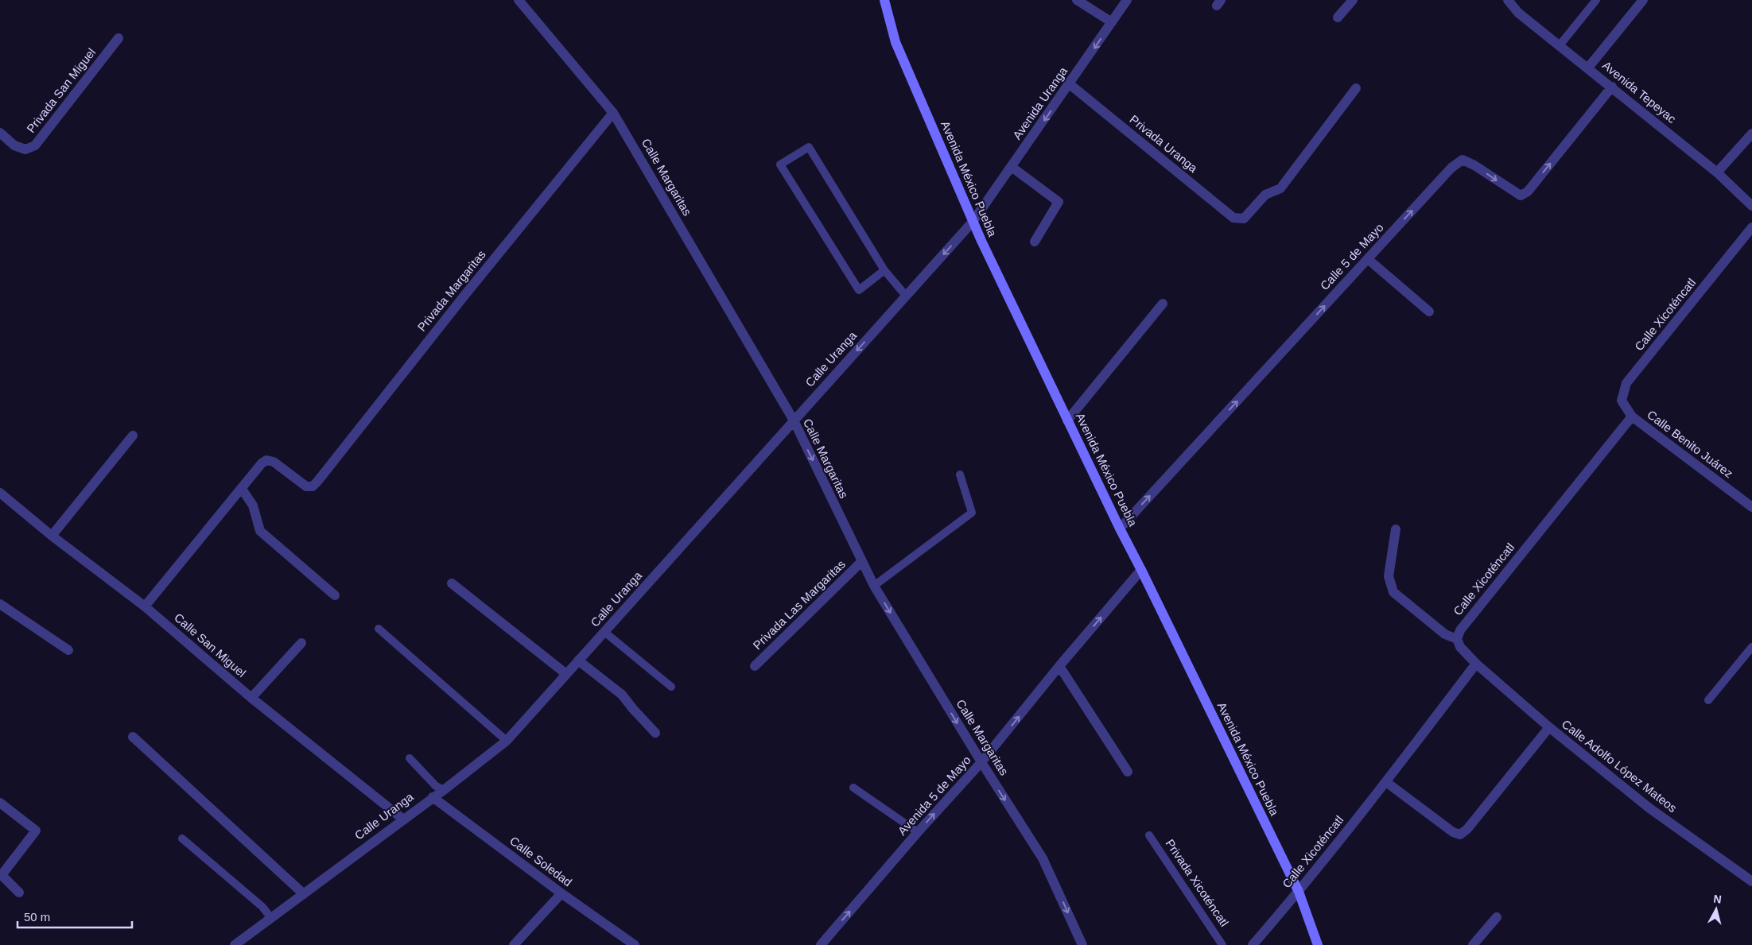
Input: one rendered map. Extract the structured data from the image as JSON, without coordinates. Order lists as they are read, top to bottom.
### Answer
{
  "streets": {
    "main road": ["Avenida México Puebla"],
    "street": [
      "Privada San Miguel",
      "Avenida Tepeyac",
      "Avenida Uranga",
      "Privada Uranga",
      "Calle Margaritas",
      "Calle 5 de Mayo",
      "Privada Margaritas",
      "Calle Xicoténcatl",
      "Calle Uranga",
      "Calle Benito Juárez",
      "Privada Las Margaritas",
      "Calle San Miguel",
      "Calle Adolfo López Mateos",
      "Avenida 5 de Mayo",
      "Calle Soledad"
    ],
    "lane": ["Privada Xicoténcatl"]
  },
  "crossings": [
    ["Avenida Tepeyac", "Calle 5 de Mayo"],
    ["Avenida Uranga", "Privada Uranga"],
    ["Avenida Uranga", "Avenida México Puebla"],
    ["Avenida Uranga", "Calle Uranga"],
    ["Calle Margaritas", "Privada Margaritas"],
    ["Calle Margaritas", "Calle Uranga"],
    ["Calle Margaritas", "Privada Las Margaritas"],
    ["Calle Margaritas", "Avenida 5 de Mayo"],
    ["Avenida México Puebla", "Calle 5 de Mayo"],
    ["Avenida México Puebla", "Calle Xicoténcatl"],
    ["Avenida México Puebla", "Calle Uranga"],
    ["Avenida México Puebla", "Avenida 5 de Mayo"],
    ["Calle Xicoténcatl", "Calle Benito Juárez"],
    ["Calle Xicoténcatl", "Calle Adolfo López Mateos"],
    ["Calle Uranga", "Calle San Miguel"],
    ["Calle Uranga", "Calle Soledad"]
  ],
  "one_way": [
    "Avenida Uranga",
    "Calle Margaritas",
    "Calle 5 de Mayo",
    "Avenida 5 de Mayo"
  ],
  "scale_bar": "50 m",
  "north": "top"
}
